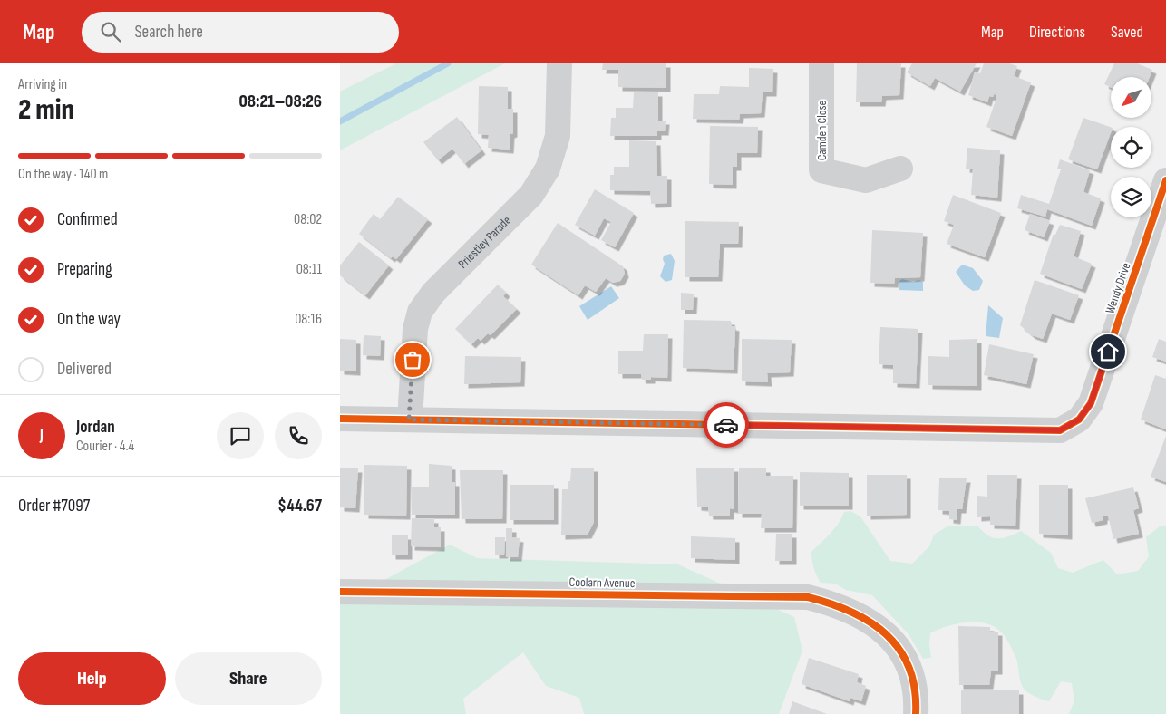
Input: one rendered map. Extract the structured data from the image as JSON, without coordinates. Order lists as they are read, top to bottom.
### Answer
{
  "streets": {
    "street": [
      "Camden Close",
      "Priestley Parade",
      "Wendy Drive",
      "Coolarn Avenue"
    ]
  },
  "crossings": [
    ["Priestley Parade", "Wendy Drive"]
  ],
  "north": "bottom left",
  "page": {
    "header": "Map",
    "search": "Search here",
    "nav": ["Map", "Directions", "Saved"],
    "heading": ["2 min", "Arriving in", "08:21–08:26"],
    "panel": [
      "Jordan",
      "Courier · 4.4",
      "Order #7097",
      "$44.67"
    ],
    "bar": "On the way · 140 m",
    "list": [
      ["Confirmed", "08:02"],
      ["Preparing", "08:11"],
      ["On the way", "08:16"],
      "Delivered"
    ],
    "round": "J",
    "buttons": ["Help", "Share"]
  }
}
